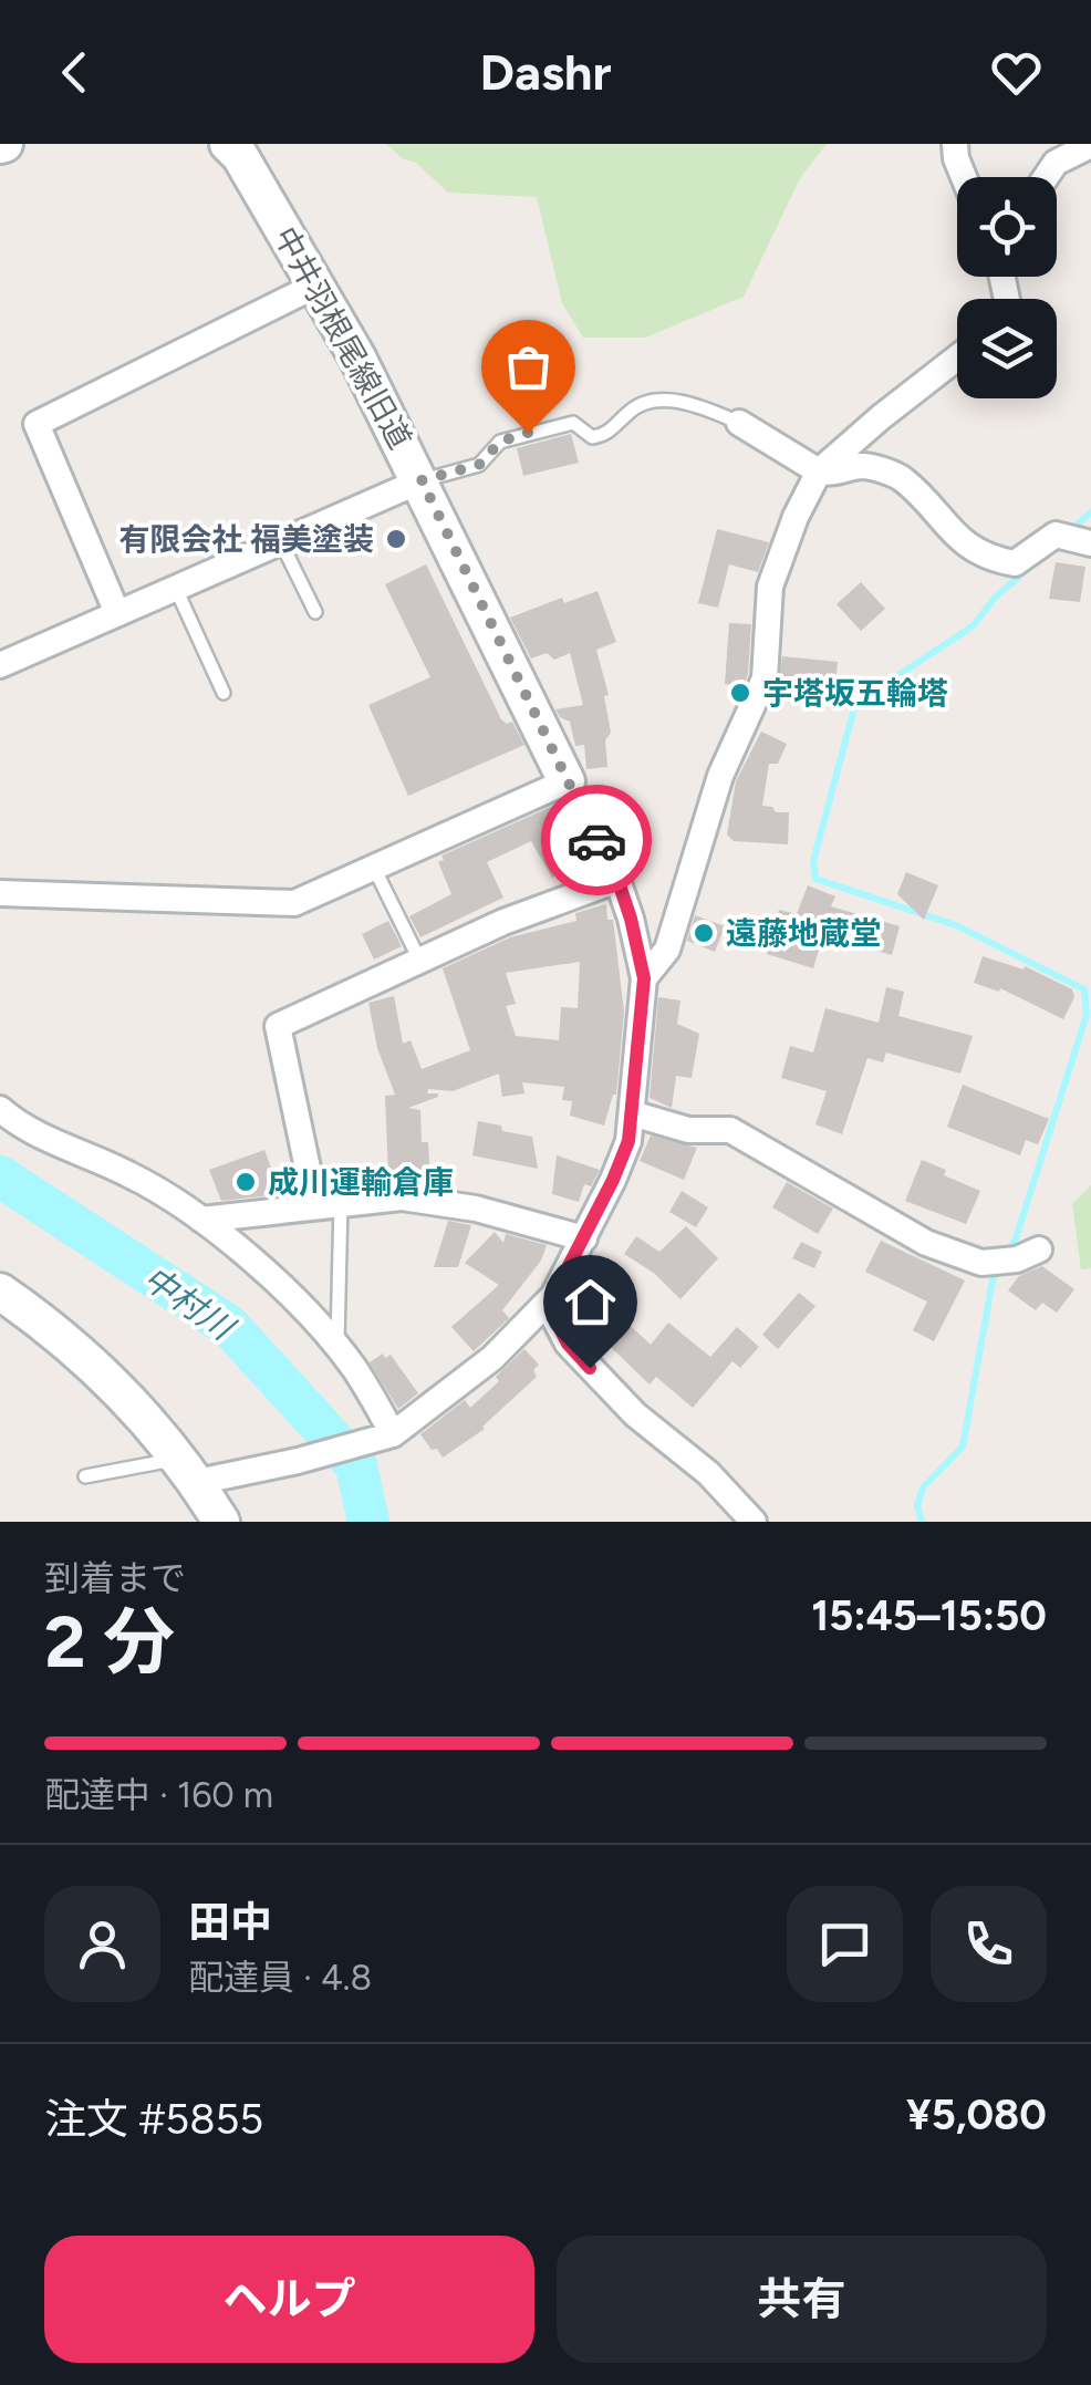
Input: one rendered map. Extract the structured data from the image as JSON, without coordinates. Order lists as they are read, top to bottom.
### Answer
{
  "streets": {
    "street": ["中井羽根尾線旧道"]
  },
  "water": ["中村川"],
  "places": [
    "有限会社 福美塗装",
    "宇塔坂五輪塔",
    "遠藤地蔵堂",
    "成川運輸倉庫"
  ],
  "page": {
    "header": "Dashr",
    "heading": ["2 分", "到着まで", "15:45–15:50"],
    "panel": [
      "田中",
      "配達員 · 4.8",
      "注文 #5855",
      "¥5,080"
    ],
    "bar": "配達中 · 160 m",
    "buttons": ["ヘルプ", "共有"]
  }
}
